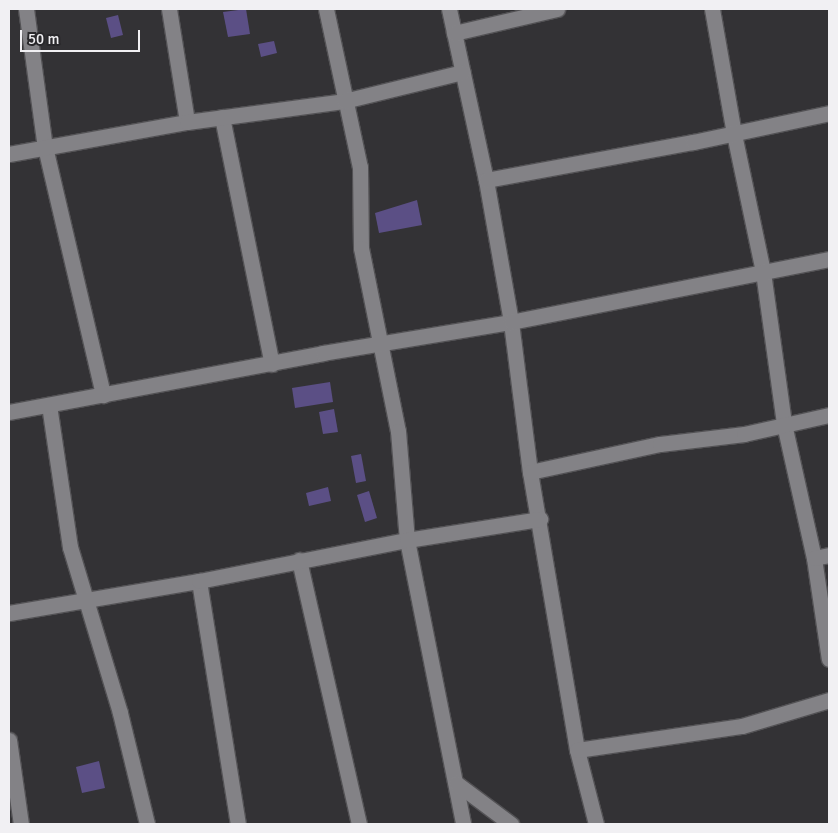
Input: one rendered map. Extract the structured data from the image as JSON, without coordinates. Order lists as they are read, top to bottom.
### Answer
{
  "scale_bar": "50 m"
}
